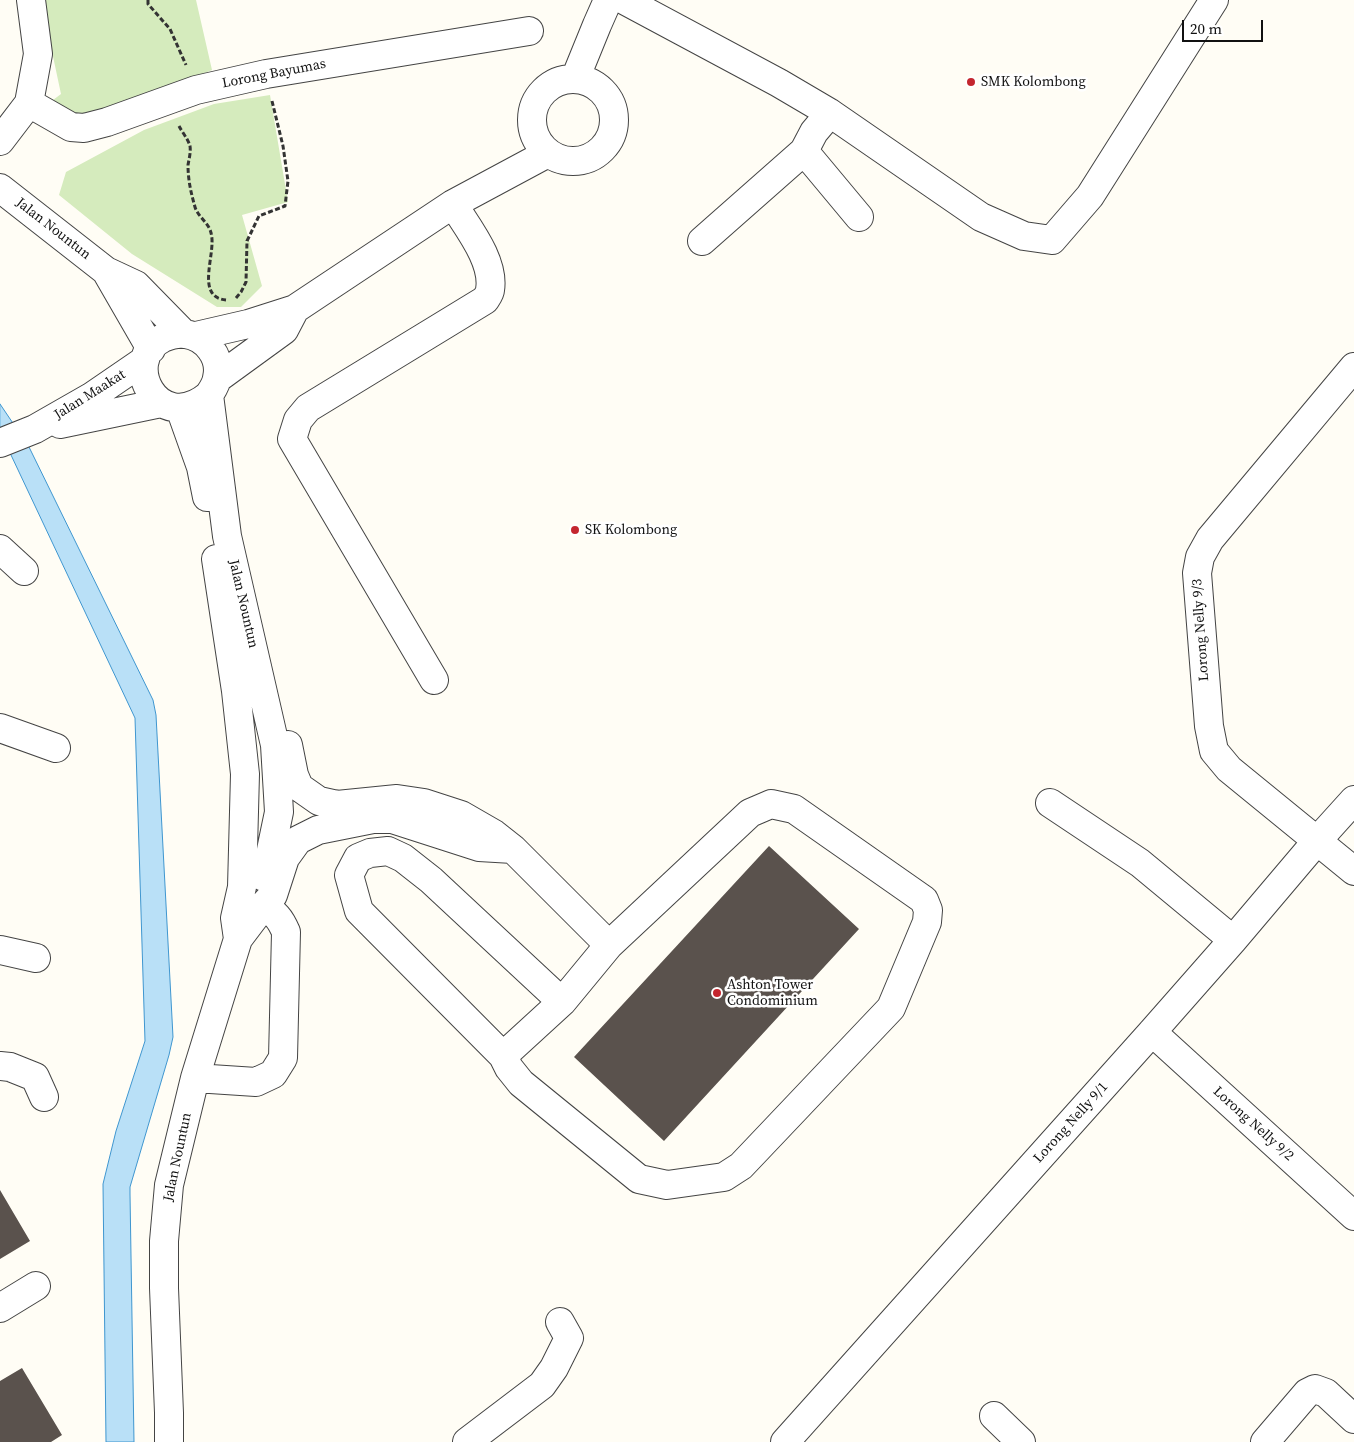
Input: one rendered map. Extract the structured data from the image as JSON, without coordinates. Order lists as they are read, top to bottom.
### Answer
{
  "streets": {
    "street": [
      "Lorong Bayumas",
      "Jalan Nountun",
      "Jalan Maakat",
      "Lorong Nelly 9/3",
      "Lorong Nelly 9/1",
      "Lorong Nelly 9/2"
    ]
  },
  "crossings": [
    ["Jalan Nountun", "Jalan Maakat"],
    ["Lorong Nelly 9/3", "Lorong Nelly 9/1"],
    ["Lorong Nelly 9/1", "Lorong Nelly 9/2"]
  ],
  "places": ["SMK Kolombong", "SK Kolombong", "Ashton Tower Condominium"],
  "scale_bar": "20 m"
}
